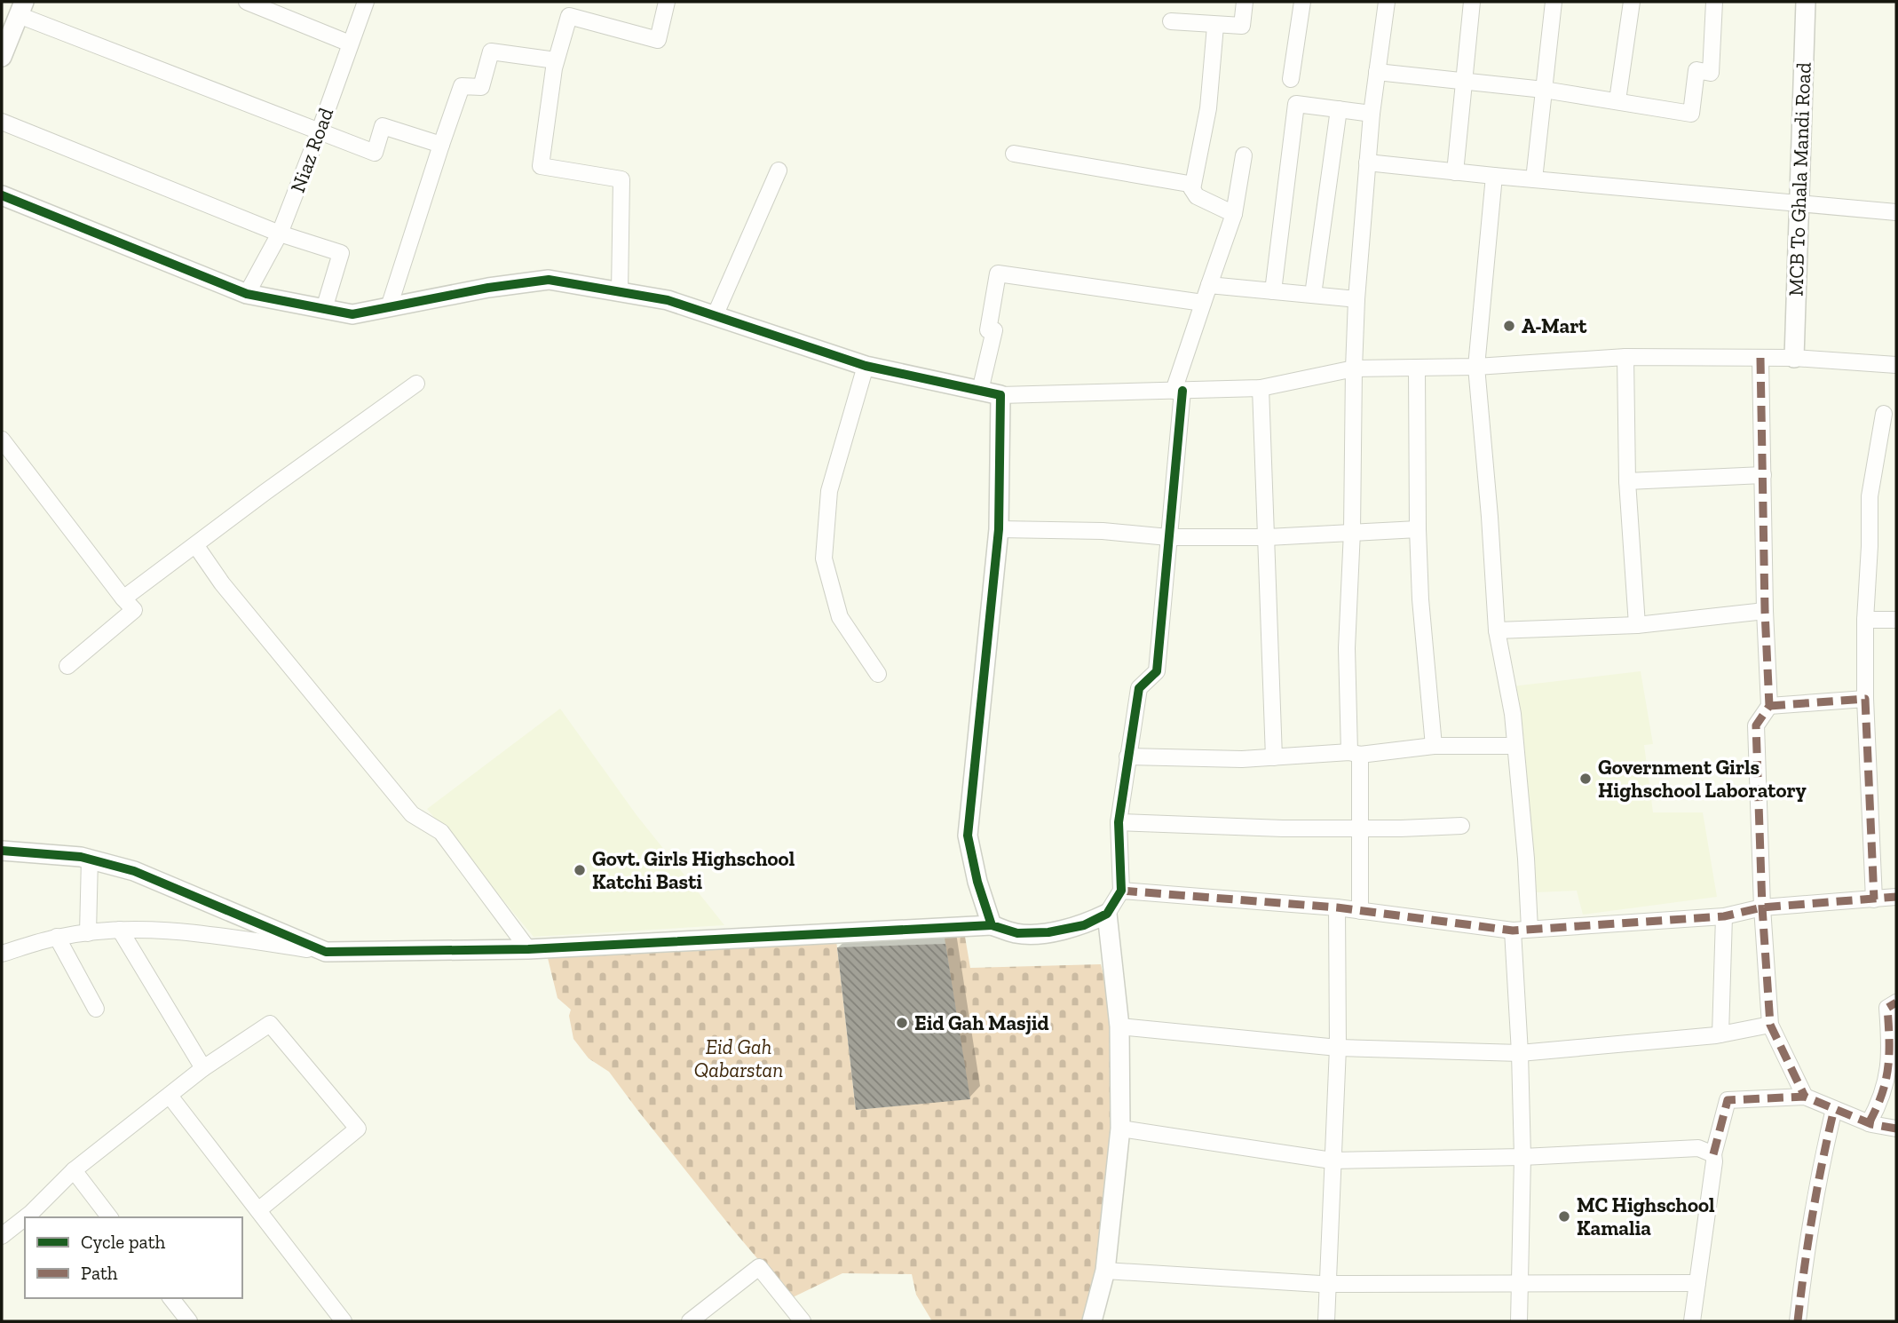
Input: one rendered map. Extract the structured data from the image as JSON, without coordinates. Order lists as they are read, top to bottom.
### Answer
{
  "streets": {
    "street": ["Niaz Road", "MCB To Ghala Mandi Road"]
  },
  "parks": ["Eid Gah Qabarstan"],
  "places": [
    "A-Mart",
    "Government Girls Highschool Laboratory",
    "Govt. Girls Highschool Katchi Basti",
    "Eid Gah Masjid",
    "MC Highschool Kamalia"
  ],
  "legend": ["Cycle path", "Path"]
}
